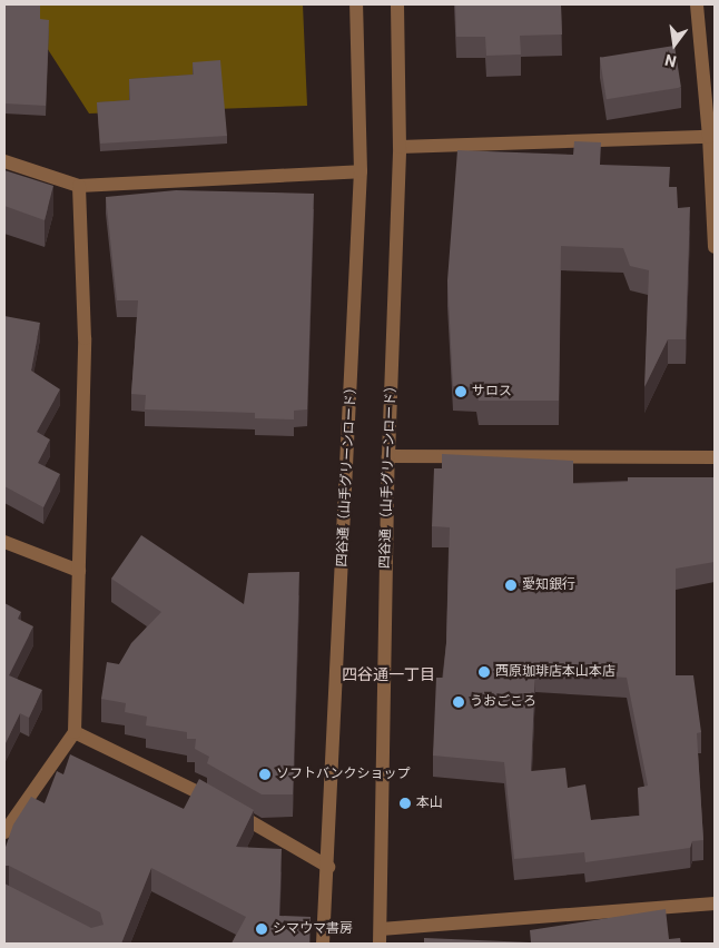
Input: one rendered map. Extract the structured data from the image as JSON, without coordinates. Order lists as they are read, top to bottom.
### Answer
{
  "streets": {
    "street": ["四谷通（山手グリーンロード）", "四谷通 （山手グリーンロード）"]
  },
  "districts": ["四谷通一丁目"],
  "places": [
    "サロス",
    "愛知銀行",
    "西原珈琲店本山本店",
    "うおごころ",
    "ソフトバンクショップ",
    "本山",
    "シマウマ書房"
  ],
  "north": "bottom"
}
